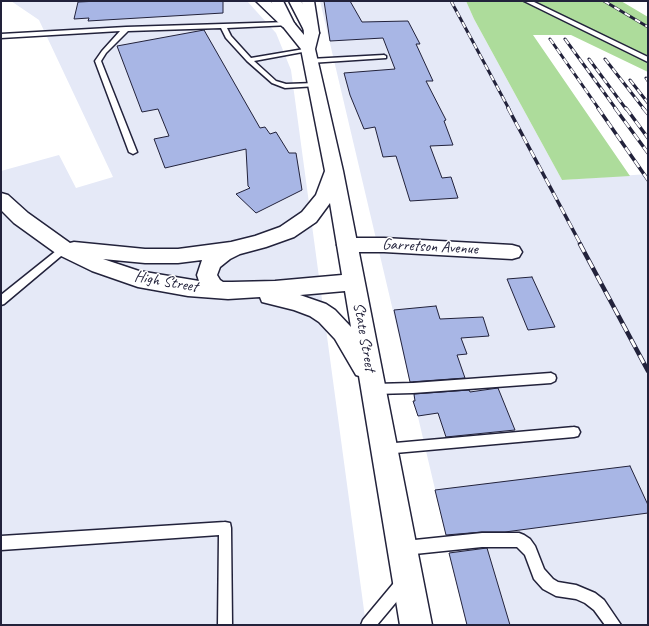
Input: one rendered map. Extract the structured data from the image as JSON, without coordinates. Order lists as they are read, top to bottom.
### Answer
{
  "streets": {
    "main road": ["High Street", "State Street"],
    "street": ["Garretson Avenue"]
  },
  "crossings": [
    ["Garretson Avenue", "State Street"],
    ["High Street", "State Street"]
  ]
}
